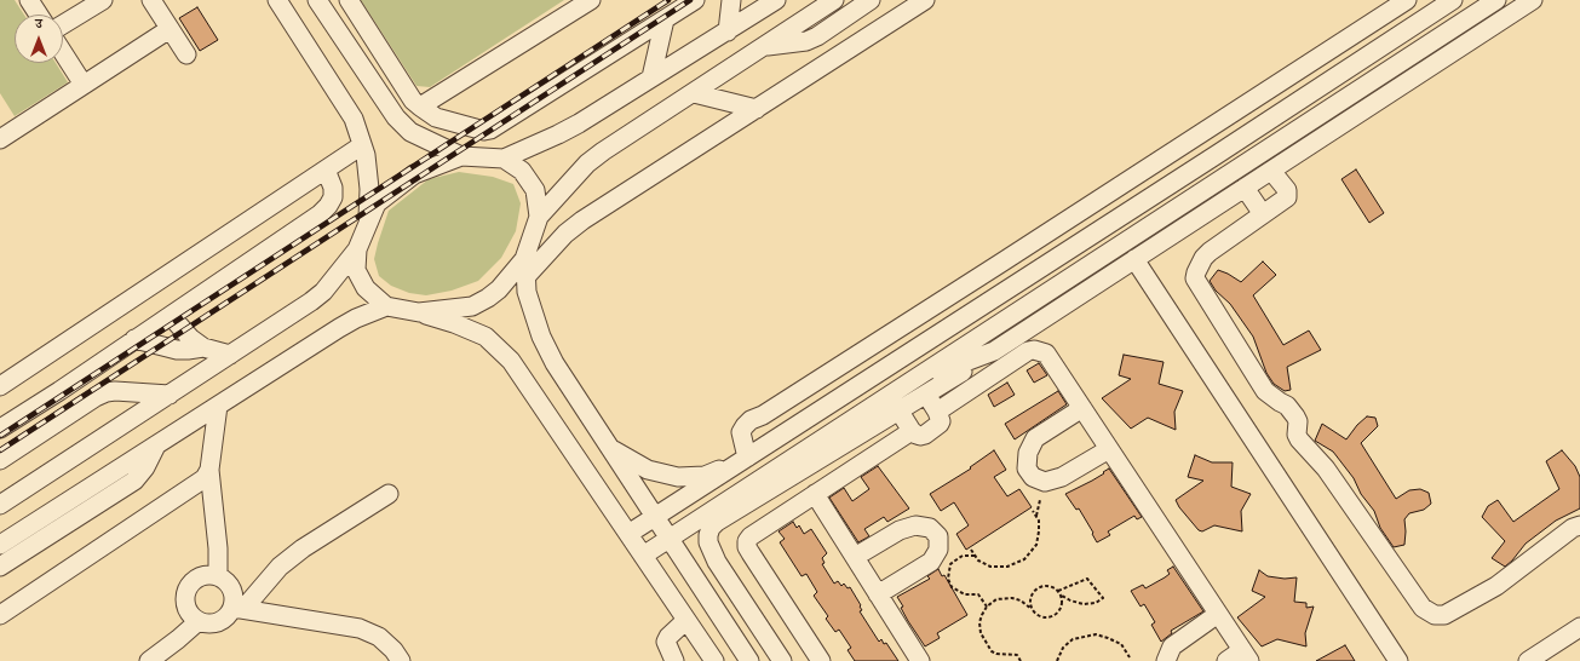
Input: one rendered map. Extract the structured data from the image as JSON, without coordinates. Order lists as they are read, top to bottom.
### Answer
{
  "north": "top"
}
